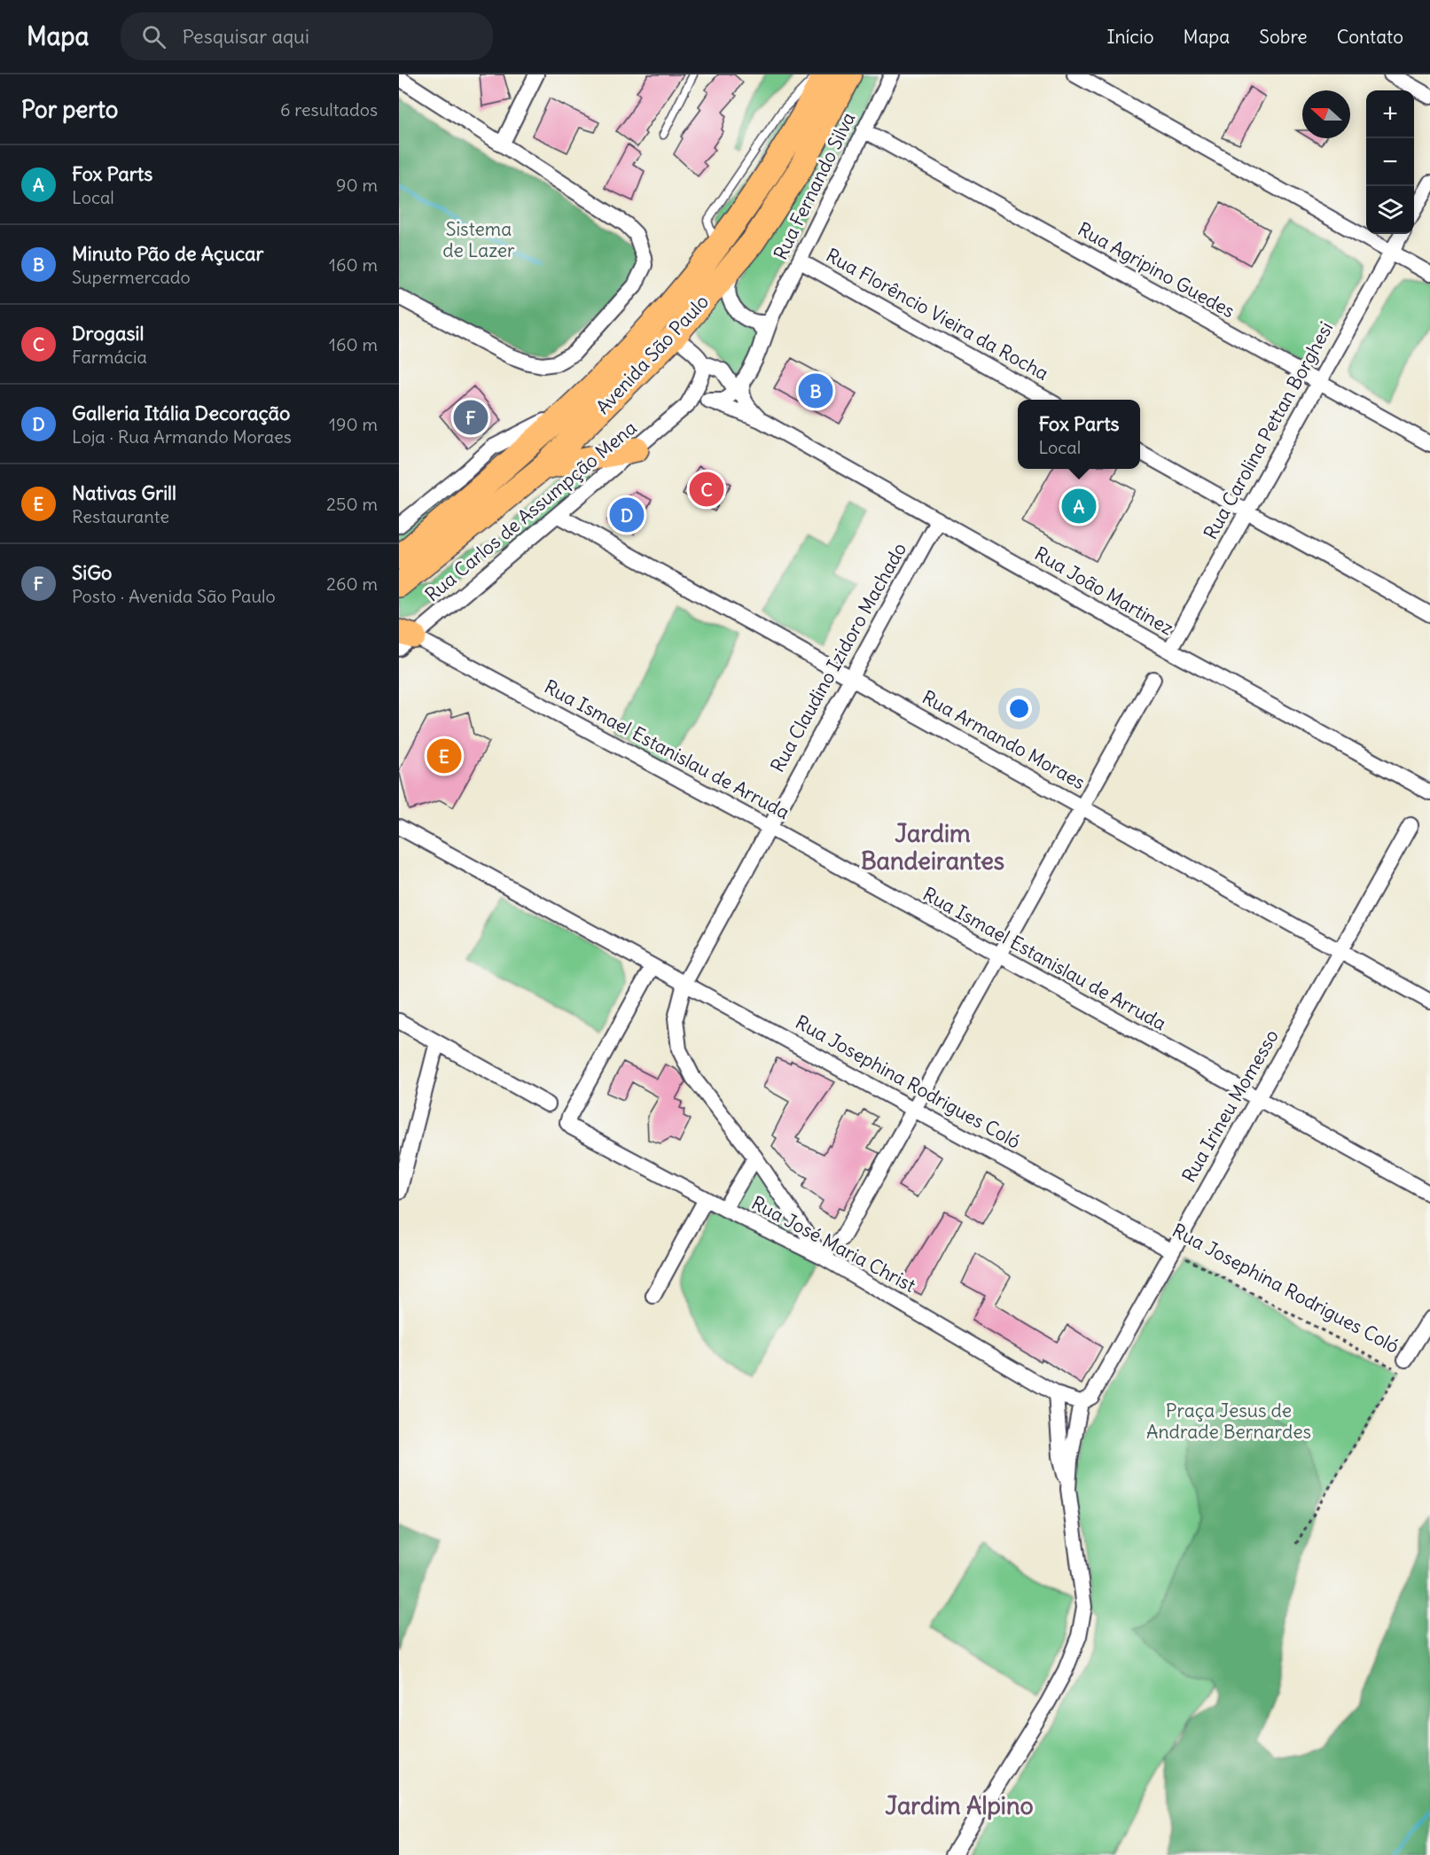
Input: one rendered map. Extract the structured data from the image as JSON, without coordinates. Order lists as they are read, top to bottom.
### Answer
{
  "streets": {
    "main road": ["Avenida São Paulo"],
    "street": [
      "Rua Fernando Silva",
      "Rua Agripino Guedes",
      "Rua Florêncio Vieira da Rocha",
      "Rua Carolina Pettan Borghesi",
      "Rua Carlos de Assumpção Mena",
      "Rua João Martinez",
      "Rua Claudino Izidoro Machado",
      "Rua Armando Moraes",
      "Rua Ismael Estanislau de Arruda",
      "Rua Josephina Rodrigues Coló",
      "Rua Irineu Momesso",
      "Rua José Maria Christ"
    ]
  },
  "crossings": [
    ["Rua Fernando Silva", "Rua Agripino Guedes"],
    ["Rua Fernando Silva", "Rua Florêncio Vieira da Rocha"],
    ["Rua Fernando Silva", "Rua João Martinez"],
    ["Rua Agripino Guedes", "Rua Carolina Pettan Borghesi"],
    ["Rua Carolina Pettan Borghesi", "Rua João Martinez"],
    ["Rua Carlos de Assumpção Mena", "Rua Armando Moraes"],
    ["Rua Carlos de Assumpção Mena", "Rua Ismael Estanislau de Arruda"],
    ["Rua João Martinez", "Rua Claudino Izidoro Machado"],
    ["Rua Claudino Izidoro Machado", "Rua Armando Moraes"],
    ["Rua Claudino Izidoro Machado", "Rua Ismael Estanislau de Arruda"],
    ["Rua Claudino Izidoro Machado", "Rua Josephina Rodrigues Coló"],
    ["Rua Claudino Izidoro Machado", "Rua José Maria Christ"],
    ["Rua Armando Moraes", "Rua Irineu Momesso"],
    ["Rua Ismael Estanislau de Arruda", "Rua Irineu Momesso"],
    ["Rua Josephina Rodrigues Coló", "Rua Irineu Momesso"],
    ["Rua Josephina Rodrigues Coló", "Rua José Maria Christ"],
    ["Rua Irineu Momesso", "Rua José Maria Christ"]
  ],
  "districts": ["Jardim Bandeirantes", "Jardim Alpino"],
  "parks": ["Sistema de Lazer", "Praça Jesus de Andrade Bernardes"],
  "north": "left",
  "page": {
    "header": "Mapa",
    "search": "Pesquisar aqui",
    "nav": [
      "Início",
      "Mapa",
      "Sobre",
      "Contato"
    ],
    "heading": ["Por perto", "6 resultados"],
    "map_buttons": ["+", "−"],
    "list": [
      {
        "mark": "A",
        "name": "Fox Parts",
        "note": "Local",
        "value": "90 m"
      },
      {
        "mark": "B",
        "name": "Minuto Pão de Açucar",
        "note": "Supermercado",
        "value": "160 m"
      },
      {
        "mark": "C",
        "name": "Drogasil",
        "note": "Farmácia",
        "value": "160 m"
      },
      {
        "mark": "D",
        "name": "Galleria Itália Decoração",
        "note": "Loja · Rua Armando Moraes",
        "value": "190 m"
      },
      {
        "mark": "E",
        "name": "Nativas Grill",
        "note": "Restaurante",
        "value": "250 m"
      },
      {
        "mark": "F",
        "name": "SiGo",
        "note": "Posto · Avenida São Paulo",
        "value": "260 m"
      }
    ],
    "pins": [
      "B",
      "F",
      "C",
      "A",
      "D",
      "E"
    ],
    "popup": ["Fox Parts", "Local"]
  }
}
